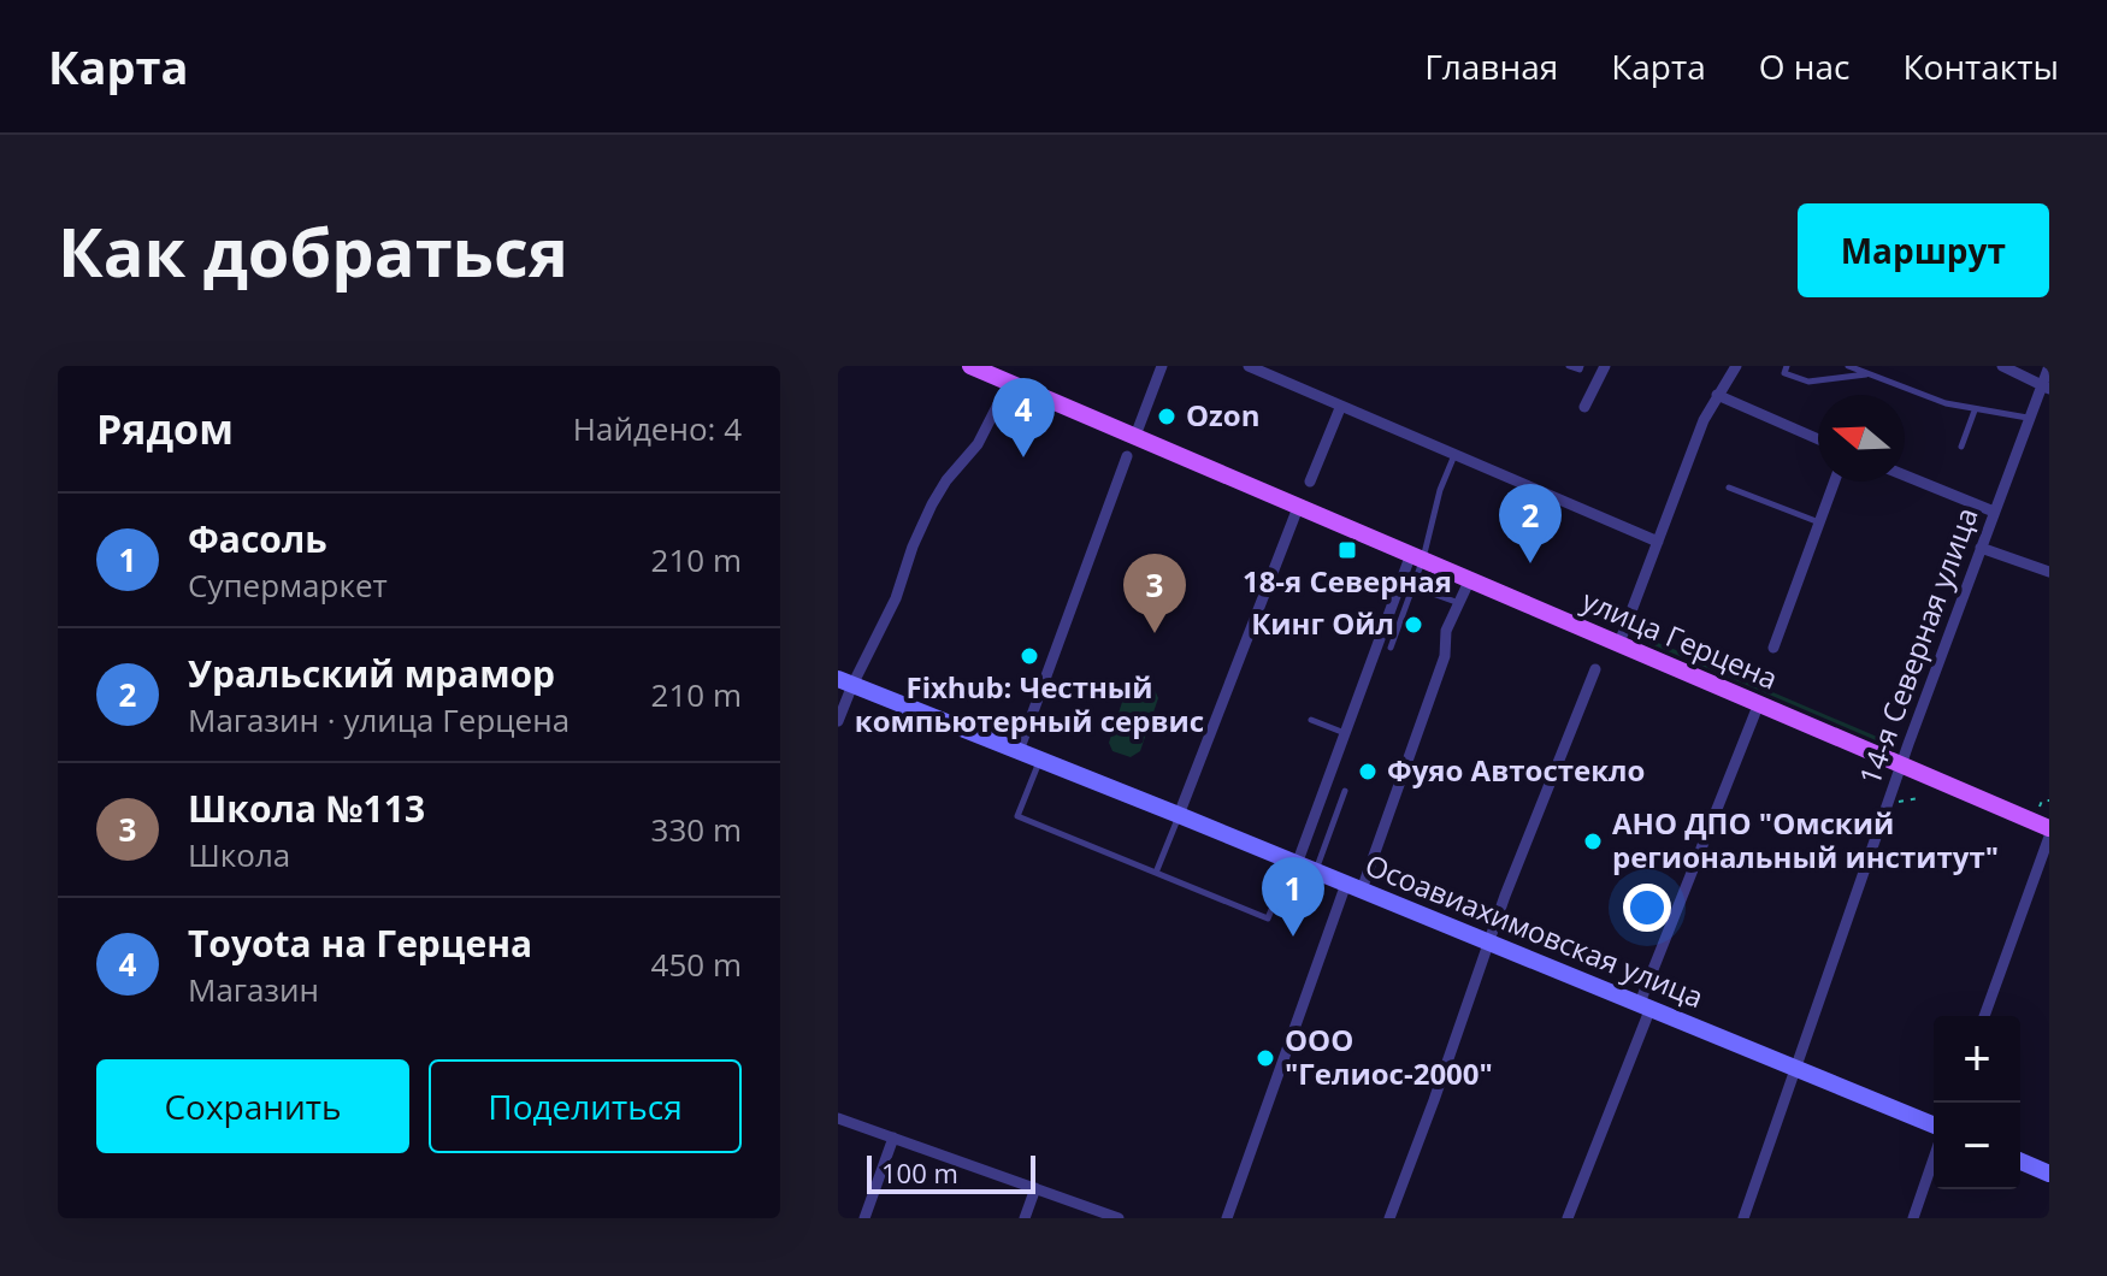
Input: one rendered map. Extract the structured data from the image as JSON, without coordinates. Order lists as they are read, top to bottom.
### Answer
{
  "streets": {
    "main road": ["улица Герцена"],
    "street": ["14-я Северная улица", "Осоавиахимовская улица"]
  },
  "crossings": [
    ["улица Герцена", "14-я Северная улица"],
    ["14-я Северная улица", "Осоавиахимовская улица"]
  ],
  "places": {
    "other": [
      "Ozon",
      "Кинг Ойл",
      "Fixhub: Честный компьютерный сервис",
      "Фуяо Автостекло",
      "АНО ДПО \"Омский региональный институт\"",
      "ООО \"Гелиос-2000\""
    ],
    "transit": ["18-я Северная"]
  },
  "scale_bar": "100 m",
  "north": "left",
  "page": {
    "header": "Карта",
    "nav": [
      "Главная",
      "Карта",
      "О нас",
      "Контакты"
    ],
    "buttons": [
      "Маршрут",
      ["Сохранить", "Поделиться"]
    ],
    "title": "Как добраться",
    "heading": ["Рядом", "Найдено: 4"],
    "pins": [
      "4",
      "2",
      "3",
      "1"
    ],
    "list": [
      {
        "mark": "1",
        "name": "Фасоль",
        "note": "Супермаркет",
        "value": "210 m"
      },
      {
        "mark": "2",
        "name": "Уральский мрамор",
        "note": "Магазин · улица Герцена",
        "value": "210 m"
      },
      {
        "mark": "3",
        "name": "Школа №113",
        "note": "Школа",
        "value": "330 m"
      },
      {
        "mark": "4",
        "name": "Toyota на Герцена",
        "note": "Магазин",
        "value": "450 m"
      }
    ],
    "map_buttons": ["+", "−"],
    "scale": "100 m"
  }
}
